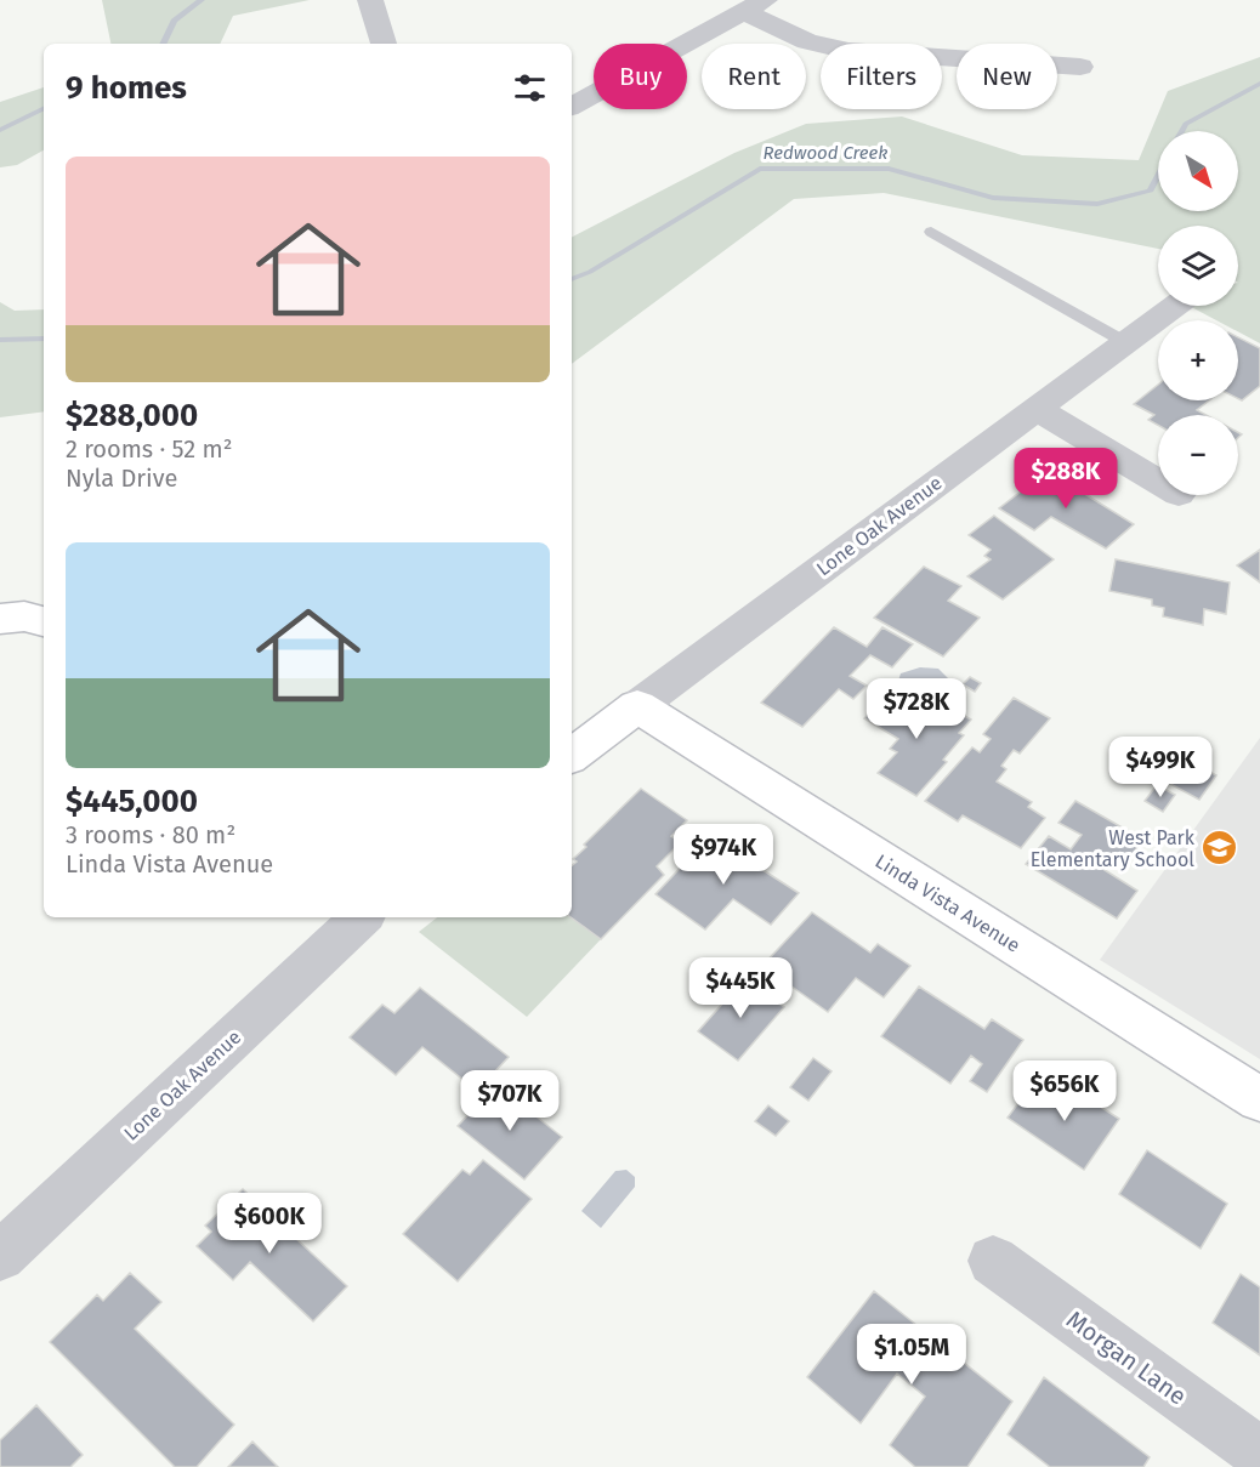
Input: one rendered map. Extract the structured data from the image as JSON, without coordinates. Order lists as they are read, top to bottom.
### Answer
{
  "streets": {
    "street": ["Lone Oak Avenue", "Linda Vista Avenue", "Morgan Lane"]
  },
  "crossings": [
    ["Lone Oak Avenue", "Linda Vista Avenue"]
  ],
  "water": ["Redwood Creek"],
  "places": {
    "school or university": ["West Park Elementary School"]
  },
  "north": "bottom right",
  "page": {
    "chip": [
      "Buy",
      "Rent",
      "Filters",
      "New"
    ],
    "heading": "9 homes",
    "map_buttons": ["+", "−"],
    "list": [
      {
        "name": "$288,000",
        "note": "2 rooms · 52 m² · Nyla Drive"
      },
      {
        "name": "$445,000",
        "note": "3 rooms · 80 m² · Linda Vista Avenue"
      }
    ],
    "price": [
      "$288K",
      "$728K",
      "$499K",
      "$974K",
      "$445K",
      "$656K",
      "$707K",
      "$600K",
      "$1.05M"
    ]
  }
}
